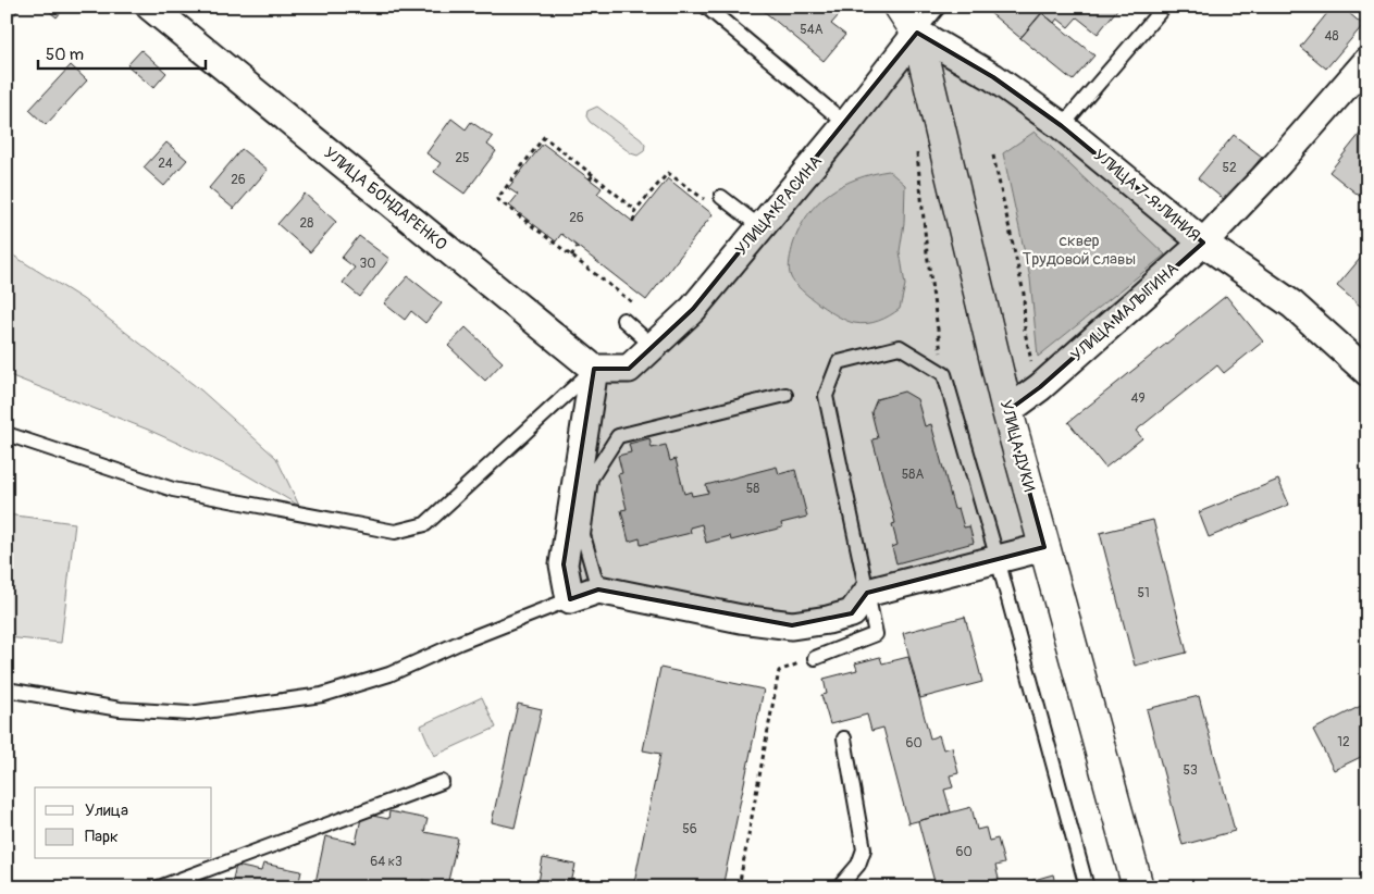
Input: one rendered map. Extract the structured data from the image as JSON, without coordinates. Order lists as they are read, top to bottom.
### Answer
{
  "streets": {
    "main road": ["УЛИЦА ДУКИ"],
    "street": [
      "УЛИЦА 7-Я ЛИНИЯ",
      "УЛИЦА БОНДАРЕНКО",
      "УЛИЦА КРАСИНА",
      "УЛИЦА МАЛЫГИНА"
    ]
  },
  "crossings": [
    ["УЛИЦА 7-Я ЛИНИЯ", "УЛИЦА КРАСИНА"],
    ["УЛИЦА 7-Я ЛИНИЯ", "УЛИЦА МАЛЫГИНА"],
    ["УЛИЦА 7-Я ЛИНИЯ", "УЛИЦА ДУКИ"],
    ["УЛИЦА БОНДАРЕНКО", "УЛИЦА КРАСИНА"],
    ["УЛИЦА КРАСИНА", "УЛИЦА ДУКИ"],
    ["УЛИЦА МАЛЫГИНА", "УЛИЦА ДУКИ"]
  ],
  "parks": ["сквер Трудовой славы"],
  "house_numbers": [
    "54А",
    "48",
    "25",
    "24",
    "52",
    "26",
    "26",
    "28",
    "30",
    "49",
    "58А",
    "58",
    "51",
    "12",
    "60",
    "53",
    "56",
    "60",
    "64 к3"
  ],
  "legend": ["Улица", "Парк"],
  "scale_bar": "50 m"
}
